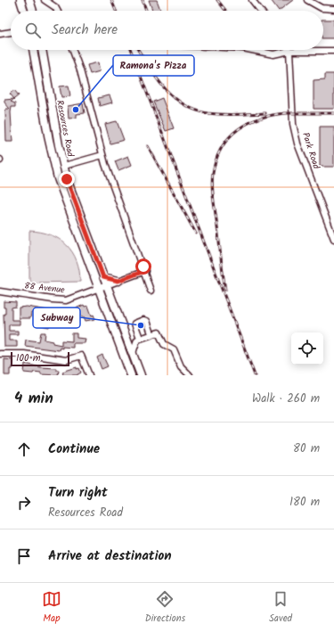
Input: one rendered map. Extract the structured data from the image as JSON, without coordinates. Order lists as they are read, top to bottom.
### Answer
{
  "streets": {
    "main road": ["Resources Road"],
    "street": ["Park Road", "88 Avenue"]
  },
  "crossings": [
    ["Resources Road", "88 Avenue"]
  ],
  "places": ["Ramona's Pizza", "Subway"],
  "scale_bar": "100 m",
  "page": {
    "search": "Search here",
    "scale": "100 m",
    "heading": ["4 min", "Walk · 260 m"],
    "list": [
      ["Continue", "80 m"],
      ["Turn right", "Resources Road", "180 m"],
      "Arrive at destination"
    ],
    "nav": ["Map", "Directions", "Saved"]
  }
}
